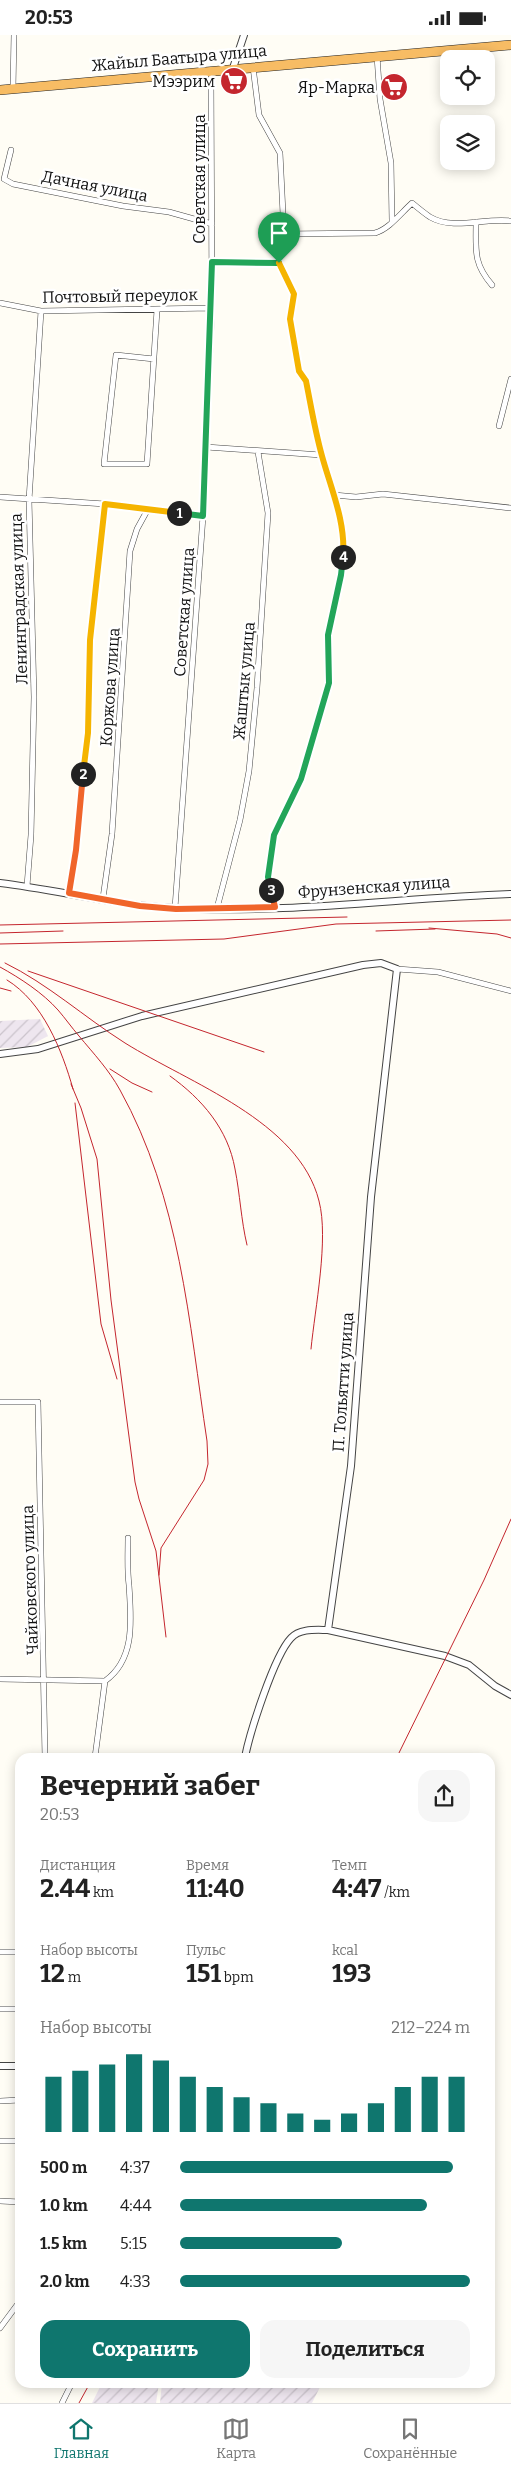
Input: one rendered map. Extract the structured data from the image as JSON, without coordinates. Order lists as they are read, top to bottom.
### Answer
{
  "streets": {
    "highway": ["Жайыл Баатыра улица"],
    "street": [
      "Советская улица",
      "Дачная улица",
      "Почтовый переулок",
      "Ленинградская улица",
      "Жаштык улица",
      "Коржова улица",
      "Фрунзенская улица",
      "П. Тольятти улица",
      "Чайковского улица"
    ]
  },
  "crossings": [
    ["Жайыл Баатыра улица", "Советская улица"],
    ["Советская улица", "Дачная улица"],
    ["Советская улица", "Почтовый переулок"],
    ["Советская улица", "Фрунзенская улица"],
    ["Почтовый переулок", "Ленинградская улица"],
    ["Ленинградская улица", "Фрунзенская улица"],
    ["Жаштык улица", "Фрунзенская улица"],
    ["Коржова улица", "Фрунзенская улица"]
  ],
  "places": {
    "supermarket": ["Мээрим", "Яр-Марка"]
  },
  "page": {
    "status": "20:53",
    "pins": [
      "1",
      "4",
      "2",
      "3"
    ],
    "heading": ["Вечерний забег", "20:53"],
    "stats": [
      ["Дистанция", "2.44 km"],
      ["Время", "11:40"],
      ["Темп", "4:47 /km"],
      ["Набор высоты", "12 m"],
      ["Пульс", "151 bpm"],
      ["kcal", "193"]
    ],
    "chart": ["Набор высоты", "212–224 m"],
    "list": [
      {
        "name": "500 m",
        "note": "4:37"
      },
      {
        "name": "1.0 km",
        "note": "4:44"
      },
      {
        "name": "1.5 km",
        "note": "5:15"
      },
      {
        "name": "2.0 km",
        "note": "4:33"
      }
    ],
    "buttons": ["Сохранить", "Поделиться"],
    "tabs": ["Главная", "Карта", "Сохранённые"]
  }
}
